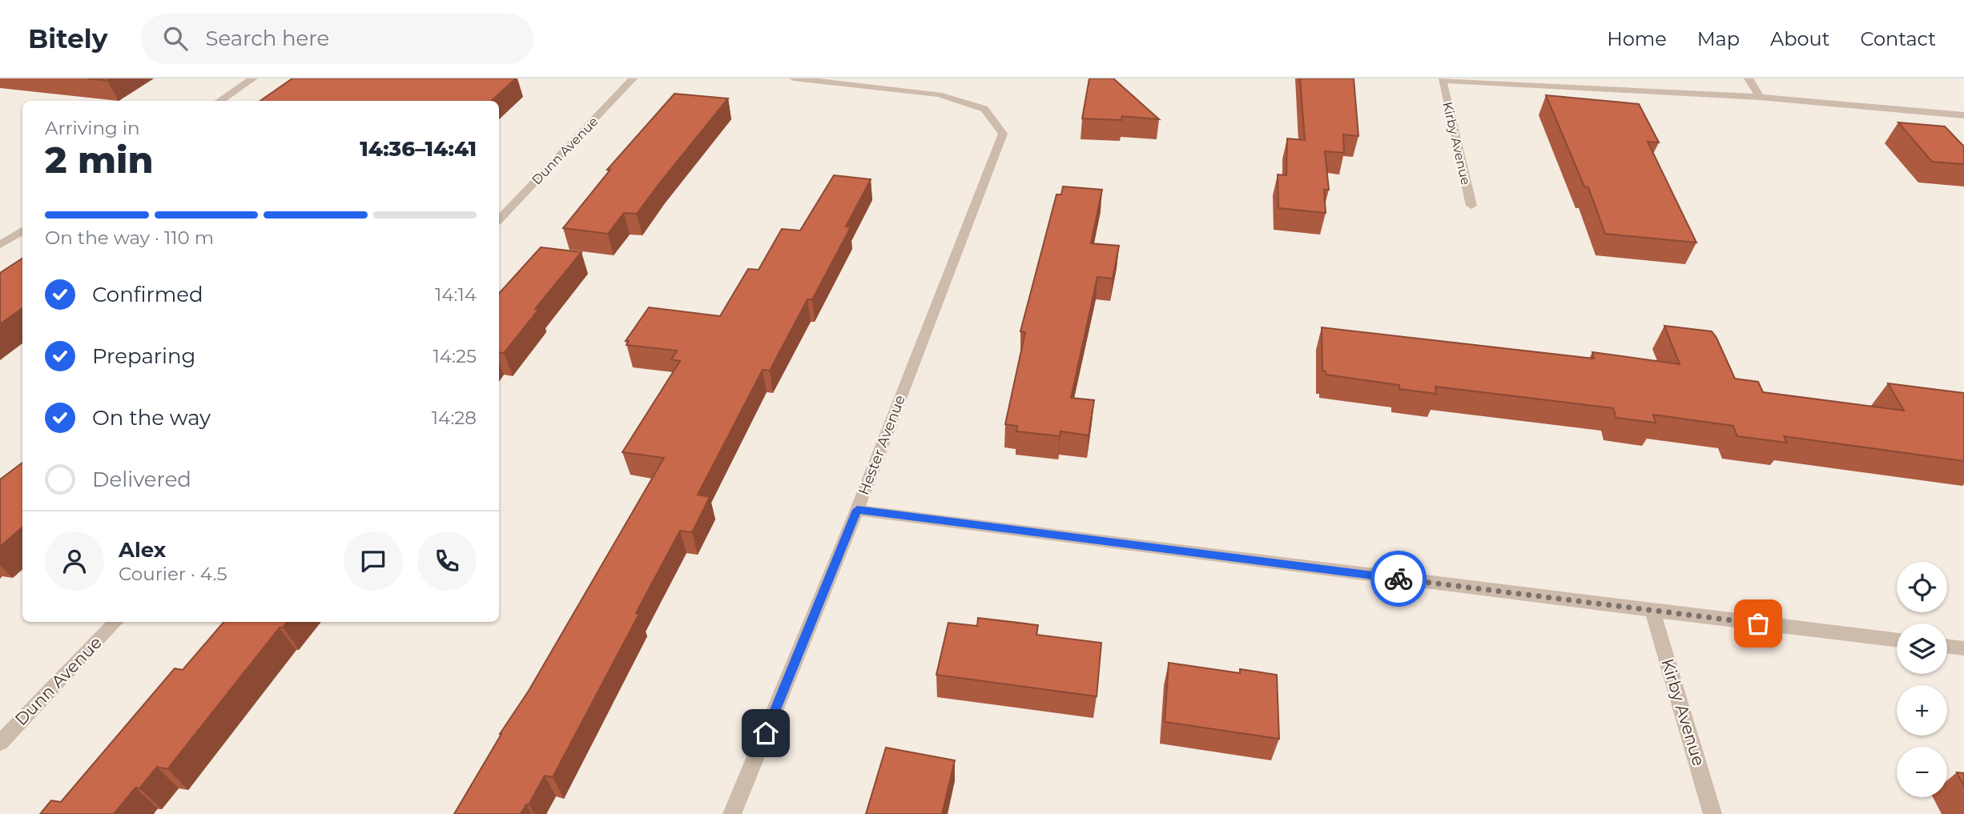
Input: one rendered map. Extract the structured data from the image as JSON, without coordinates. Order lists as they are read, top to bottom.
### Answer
{
  "streets": {
    "street": ["Kirby Avenue", "Dunn Avenue", "Hester Avenue"]
  },
  "page": {
    "header": "Bitely",
    "search": "Search here",
    "nav": [
      "Home",
      "Map",
      "About",
      "Contact"
    ],
    "heading": ["2 min", "Arriving in", "14:36–14:41"],
    "panel": ["Alex", "Courier · 4.5"],
    "bar": "On the way · 110 m",
    "list": [
      ["Confirmed", "14:14"],
      ["Preparing", "14:25"],
      ["On the way", "14:28"],
      "Delivered"
    ],
    "map_buttons": ["+", "−"]
  }
}
